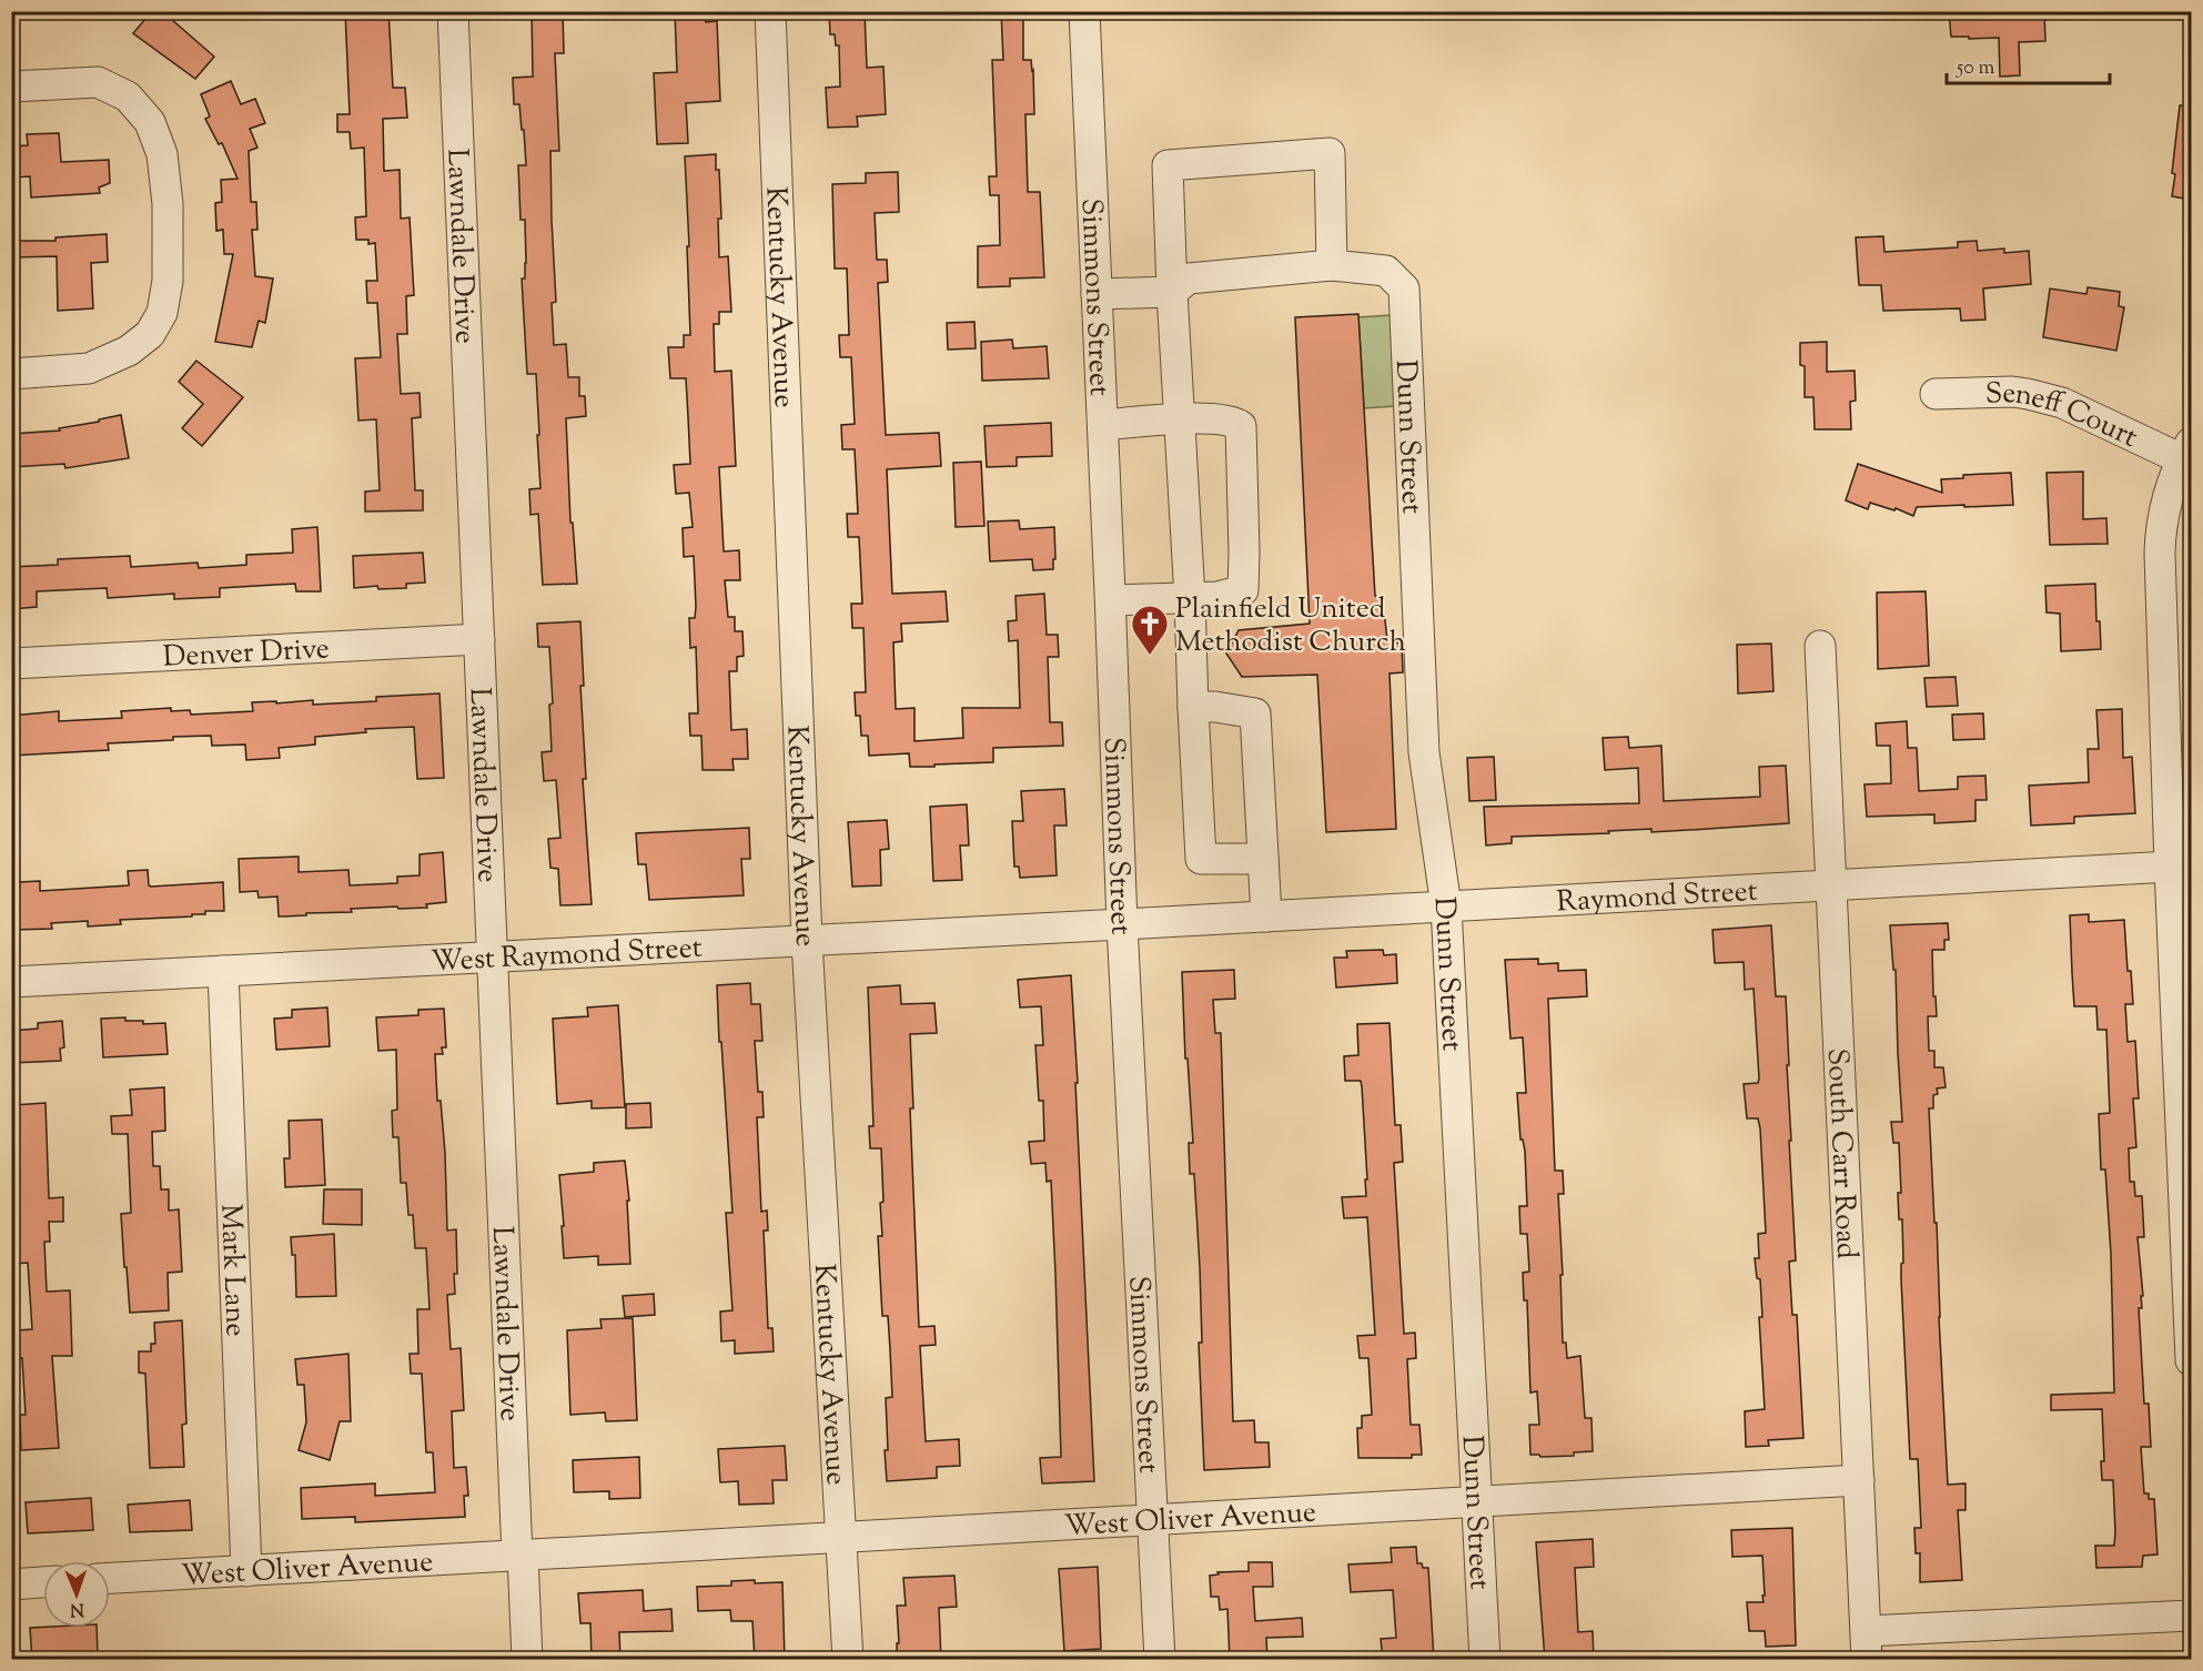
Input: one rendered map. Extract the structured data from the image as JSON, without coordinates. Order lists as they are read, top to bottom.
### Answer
{
  "streets": {
    "street": [
      "Lawndale Drive",
      "Kentucky Avenue",
      "Simmons Street",
      "Seneff Court",
      "Dunn Street",
      "Denver Drive",
      "Raymond Street",
      "West Raymond Street",
      "South Carr Road",
      "Mark Lane",
      "West Oliver Avenue"
    ]
  },
  "crossings": [
    ["Lawndale Drive", "Denver Drive"],
    ["Lawndale Drive", "West Raymond Street"],
    ["Lawndale Drive", "West Oliver Avenue"],
    ["Kentucky Avenue", "West Raymond Street"],
    ["Kentucky Avenue", "West Oliver Avenue"],
    ["Simmons Street", "Raymond Street"],
    ["Simmons Street", "West Raymond Street"],
    ["Simmons Street", "West Oliver Avenue"],
    ["Dunn Street", "Raymond Street"],
    ["Dunn Street", "West Oliver Avenue"],
    ["Raymond Street", "West Raymond Street"],
    ["Raymond Street", "South Carr Road"],
    ["West Raymond Street", "Mark Lane"],
    ["South Carr Road", "West Oliver Avenue"],
    ["Mark Lane", "West Oliver Avenue"]
  ],
  "places": {
    "church": ["Plainfield United Methodist Church"]
  },
  "scale_bar": "50 m",
  "north": "bottom"
}
